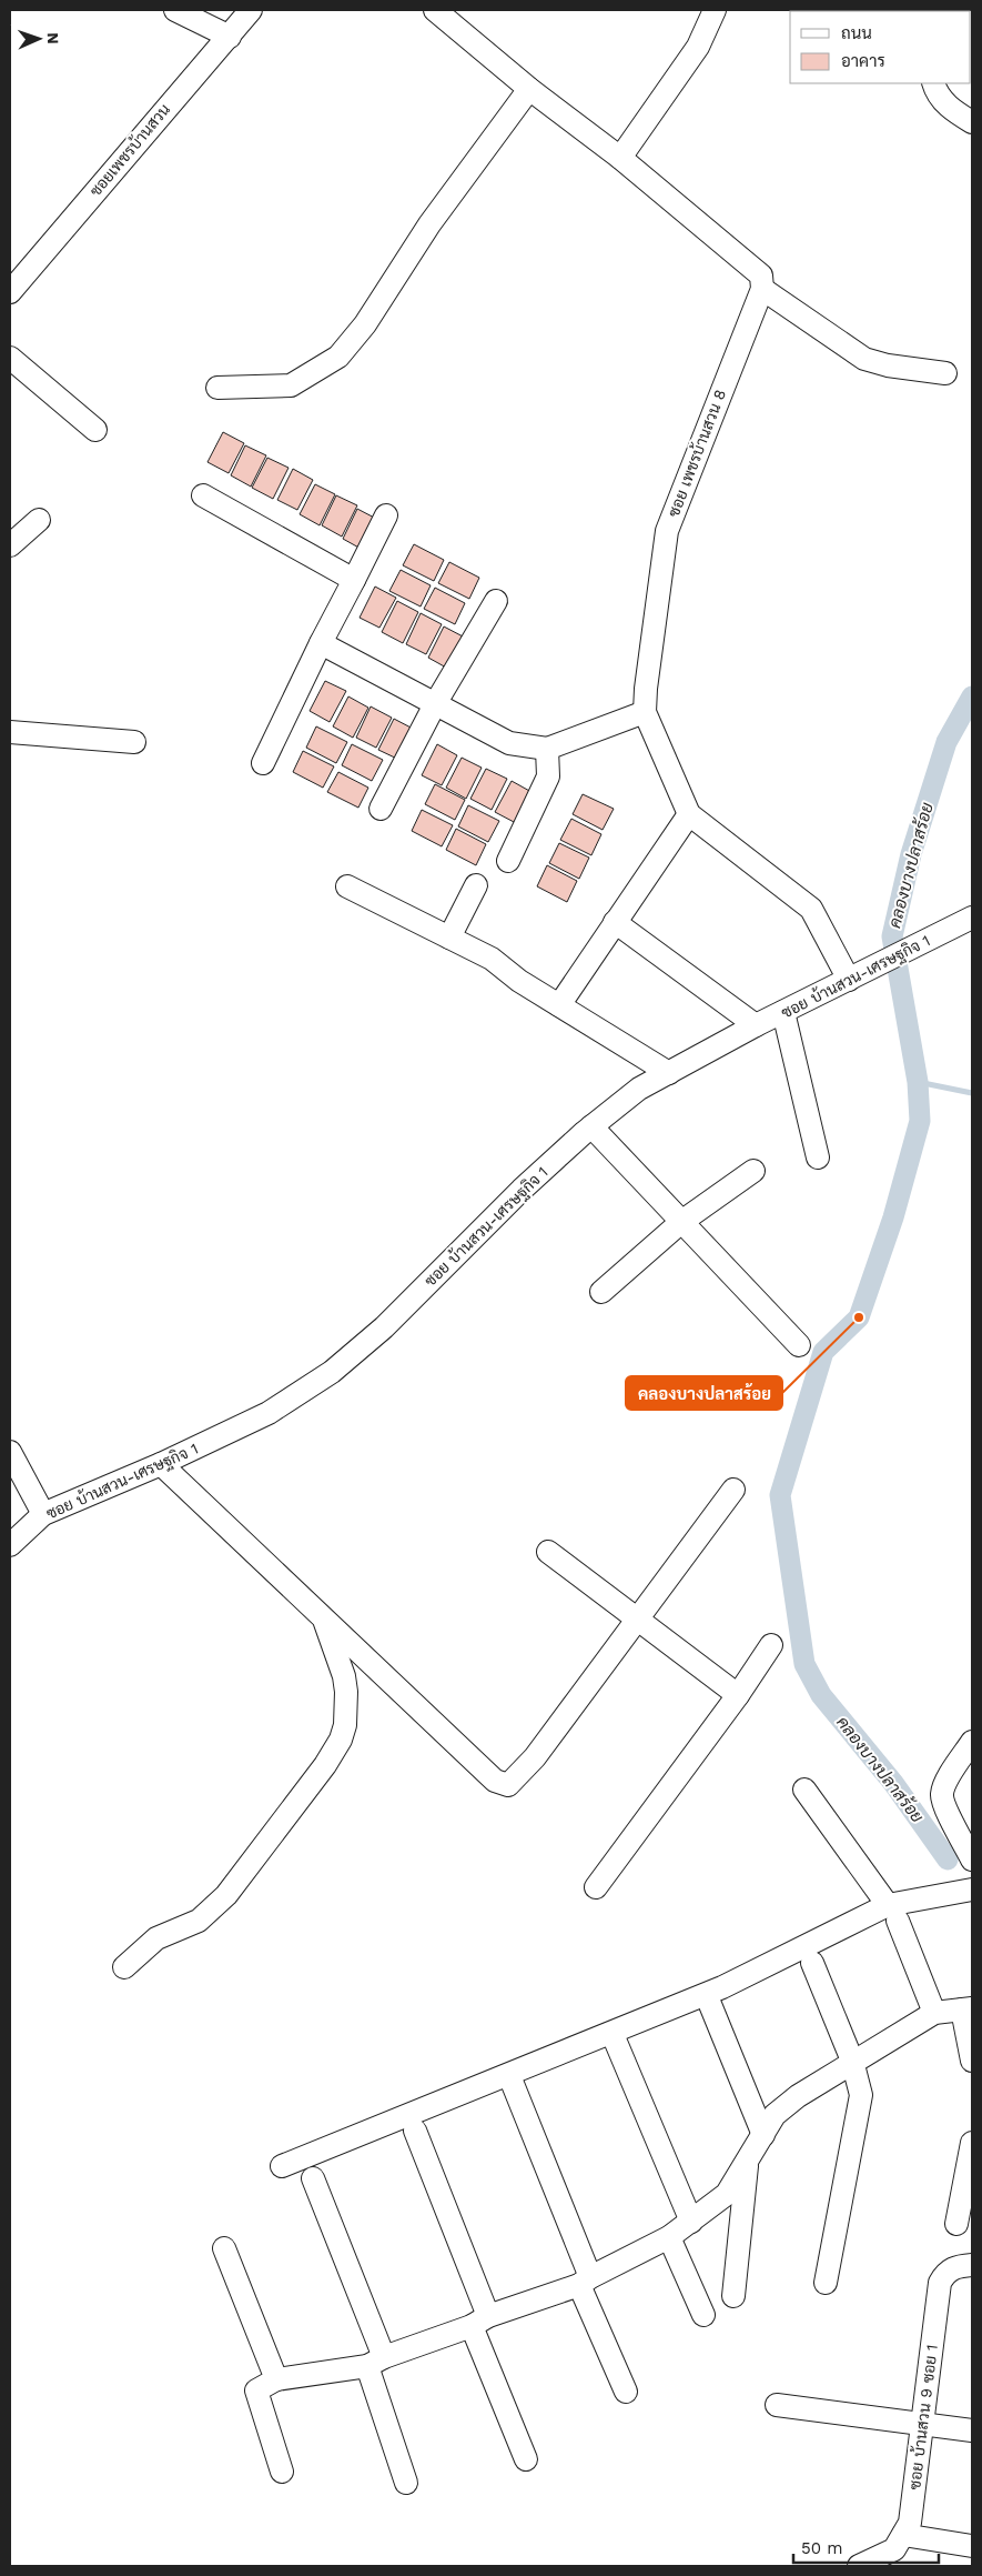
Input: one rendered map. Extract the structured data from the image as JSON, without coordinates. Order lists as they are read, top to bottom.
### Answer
{
  "streets": {
    "street": [
      "ซอยเพชรบ้านสวน",
      "ซอย เพชรบ้านสวน 8",
      "ซอย บ้านสวน-เศรษฐกิจ 1",
      "ซอย บ้านสวน 9 ซอย 1"
    ]
  },
  "crossings": [
    ["ซอย เพชรบ้านสวน 8", "ซอย บ้านสวน-เศรษฐกิจ 1"]
  ],
  "water": ["คลองบางปลาสร้อย"],
  "places": ["คลองบางปลาสร้อย"],
  "legend": ["ถนน", "อาคาร"],
  "scale_bar": "50 m",
  "north": "right"
}
